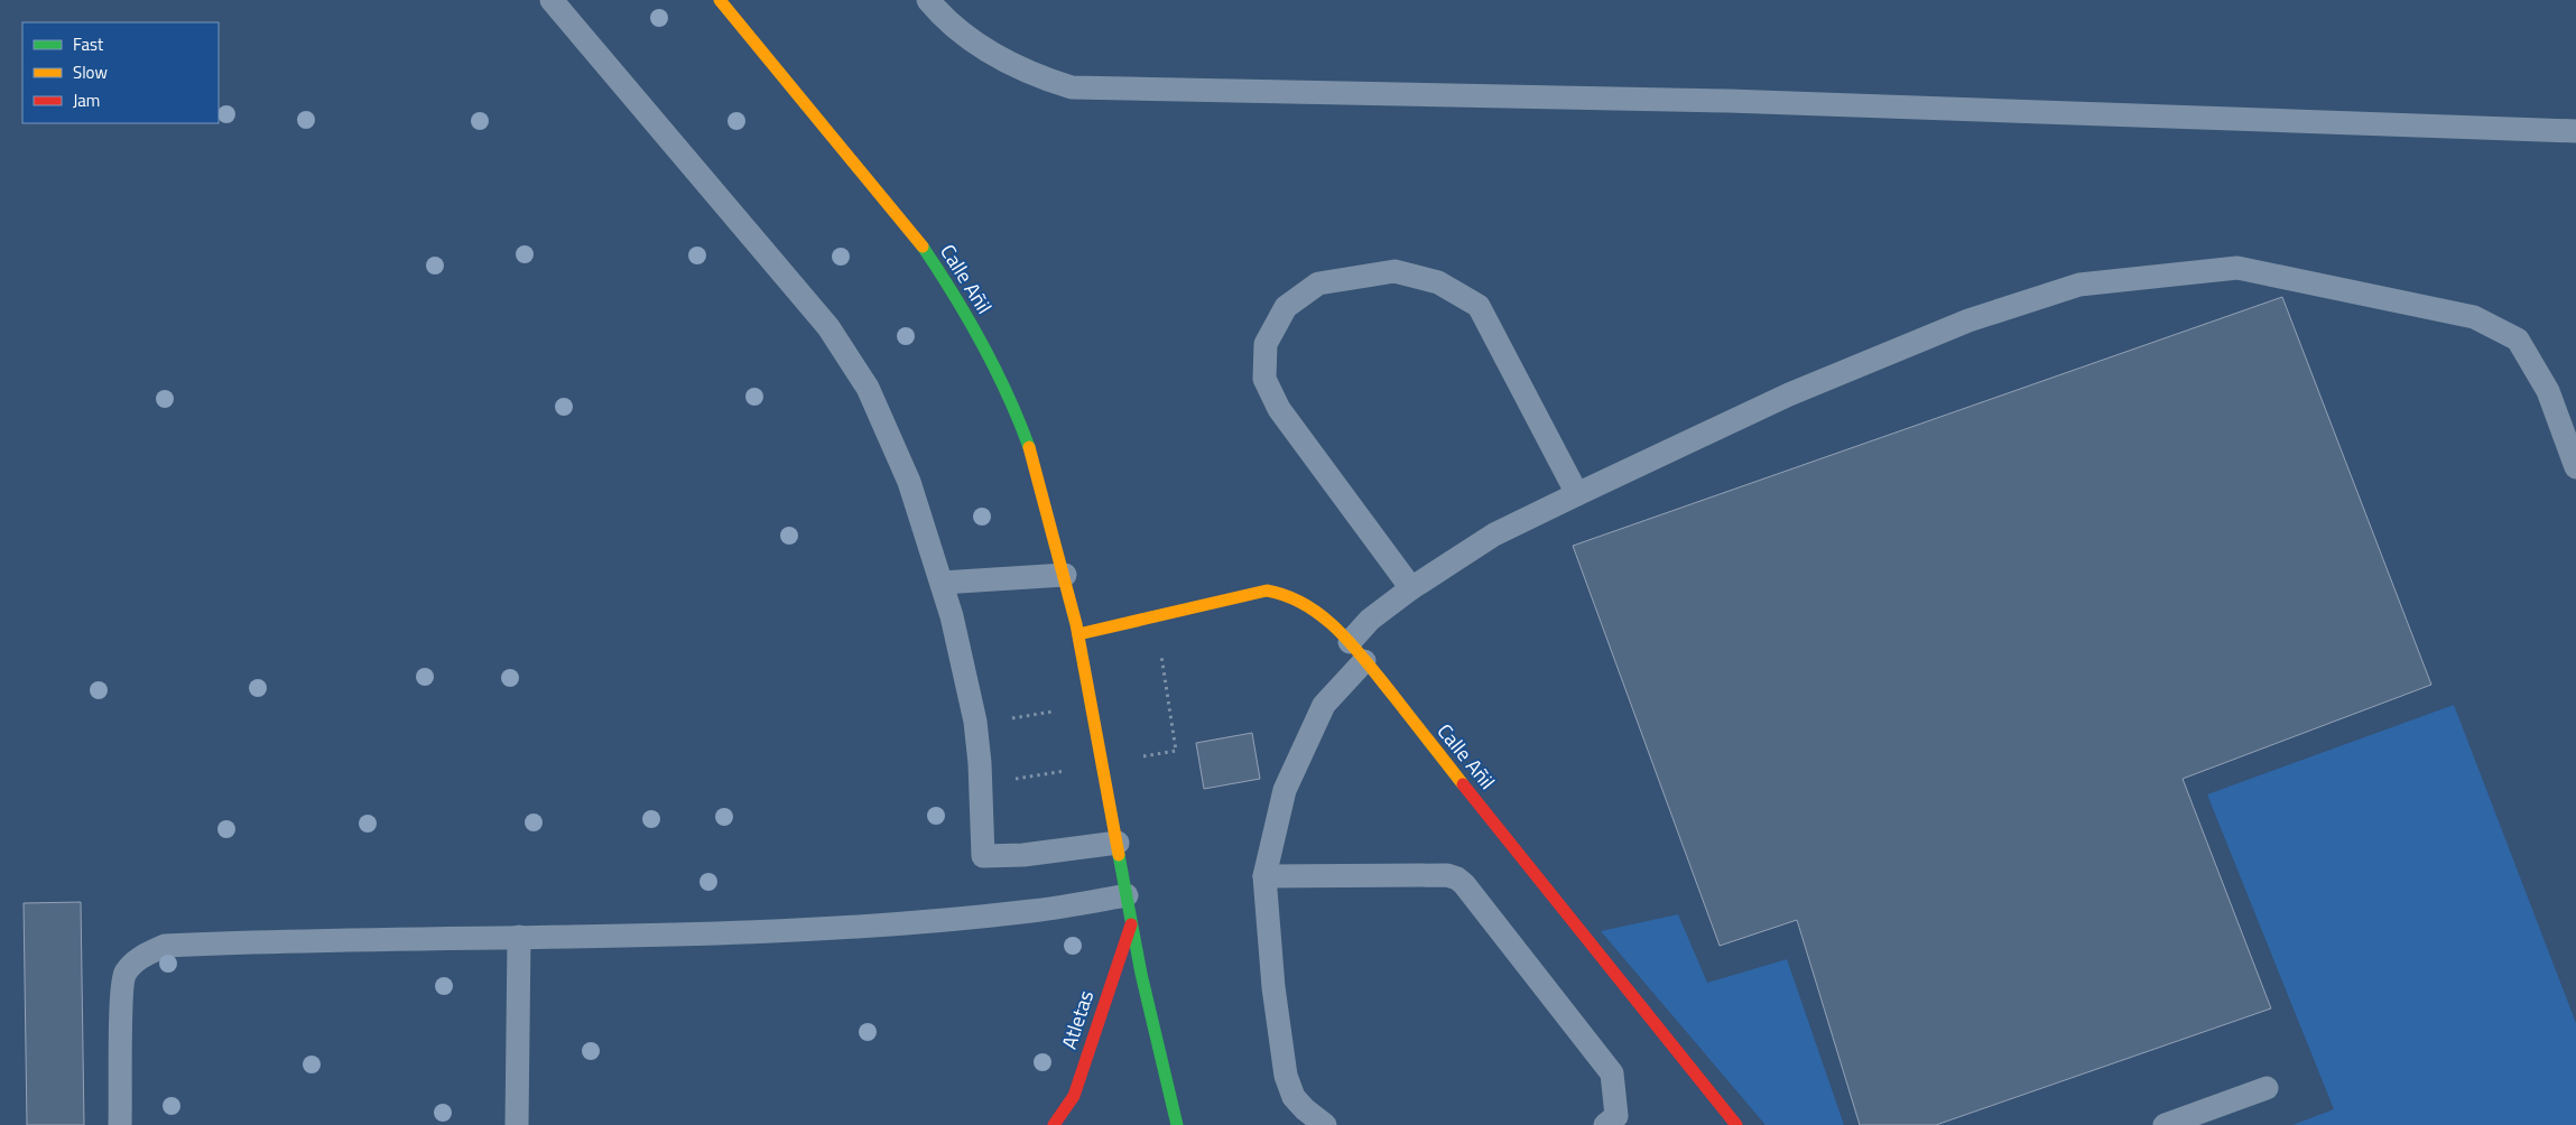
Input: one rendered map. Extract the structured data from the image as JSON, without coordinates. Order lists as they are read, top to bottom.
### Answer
{
  "streets": {
    "main road": ["Calle Añil", "Atletas"]
  },
  "crossings": [
    ["Calle Añil", "Atletas"]
  ],
  "legend": ["Fast", "Slow", "Jam"]
}
